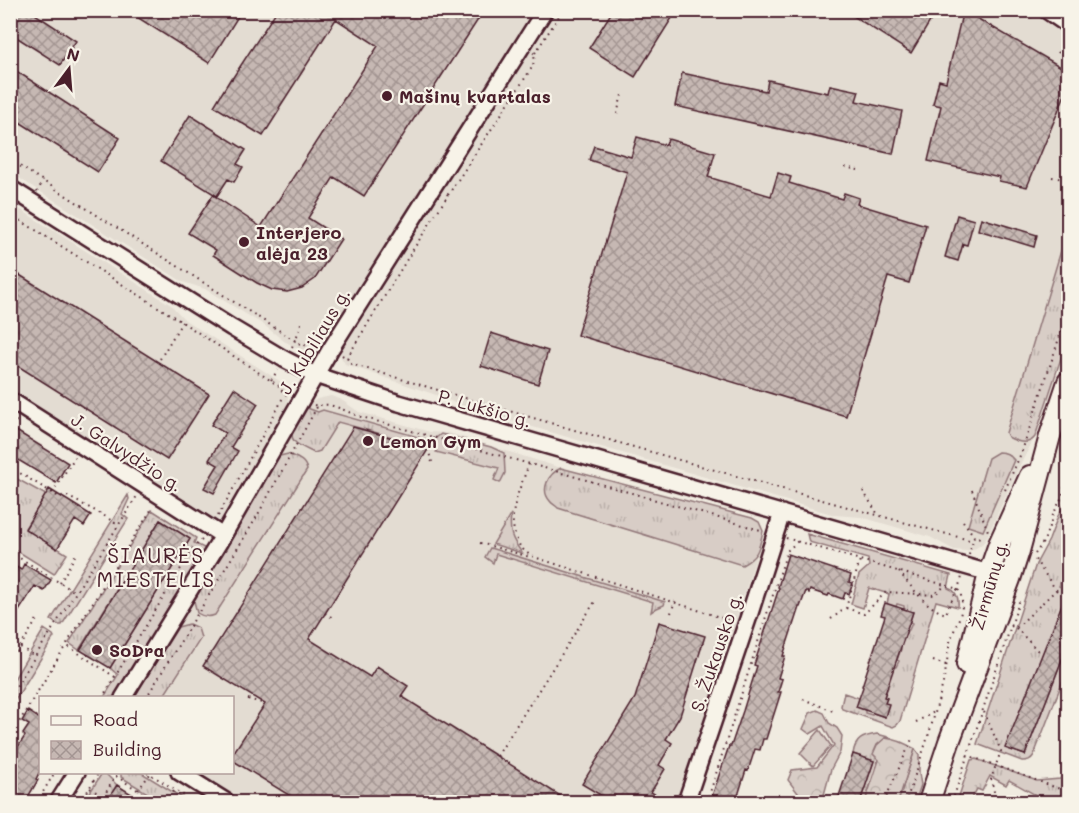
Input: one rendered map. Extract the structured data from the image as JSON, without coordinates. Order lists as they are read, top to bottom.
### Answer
{
  "streets": {
    "main road": ["Žirmūnų g."],
    "street": [
      "J. Kubiliaus g.",
      "P. Lukšio g.",
      "J. Galvydžio g.",
      "S. Žukausko g."
    ]
  },
  "crossings": [
    ["J. Kubiliaus g.", "P. Lukšio g."],
    ["J. Kubiliaus g.", "J. Galvydžio g."],
    ["P. Lukšio g.", "Žirmūnų g."],
    ["P. Lukšio g.", "S. Žukausko g."]
  ],
  "districts": ["ŠIAURĖS MIESTELIS"],
  "places": [
    "Mašinų kvartalas",
    "Interjero alėja 23",
    "Lemon Gym",
    "SoDra"
  ],
  "legend": ["Road", "Building"],
  "north": "top"
}
